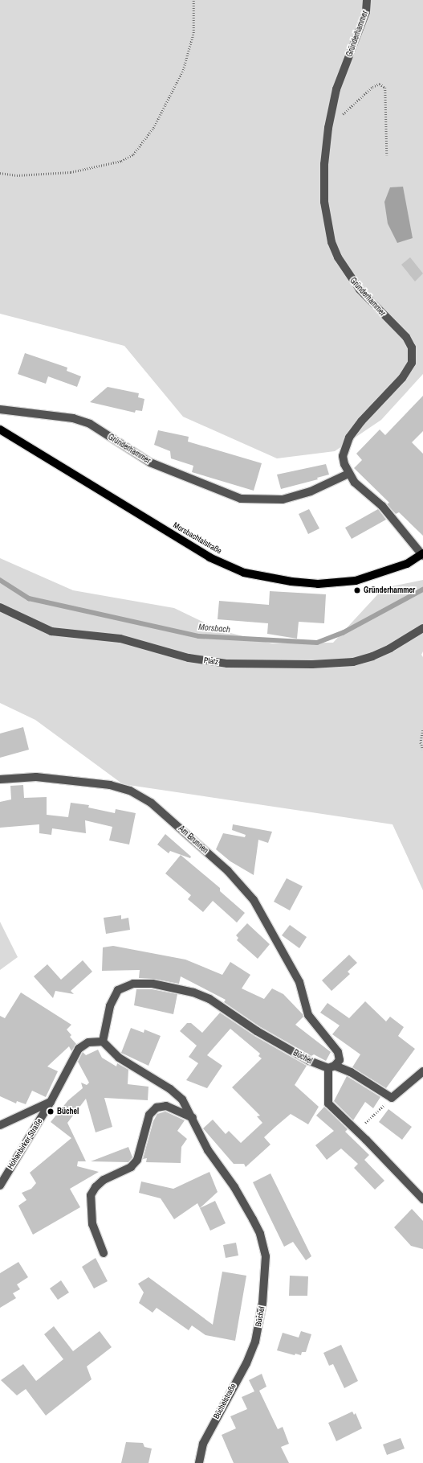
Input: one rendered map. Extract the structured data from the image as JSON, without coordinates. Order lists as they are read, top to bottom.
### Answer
{
  "streets": {
    "main road": ["Morsbachtalstraße"],
    "street": [
      "Gründerhammer",
      "Platz",
      "Am Brunnen",
      "Büchel",
      "Hohenbirker Straße",
      "Büchelstraße"
    ]
  },
  "crossings": [
    ["Gründerhammer", "Morsbachtalstraße"],
    ["Am Brunnen", "Büchel"],
    ["Büchel", "Büchelstraße"]
  ],
  "water": ["Morsbach"],
  "places": ["Gründerhammer", "Büchel"]
}
